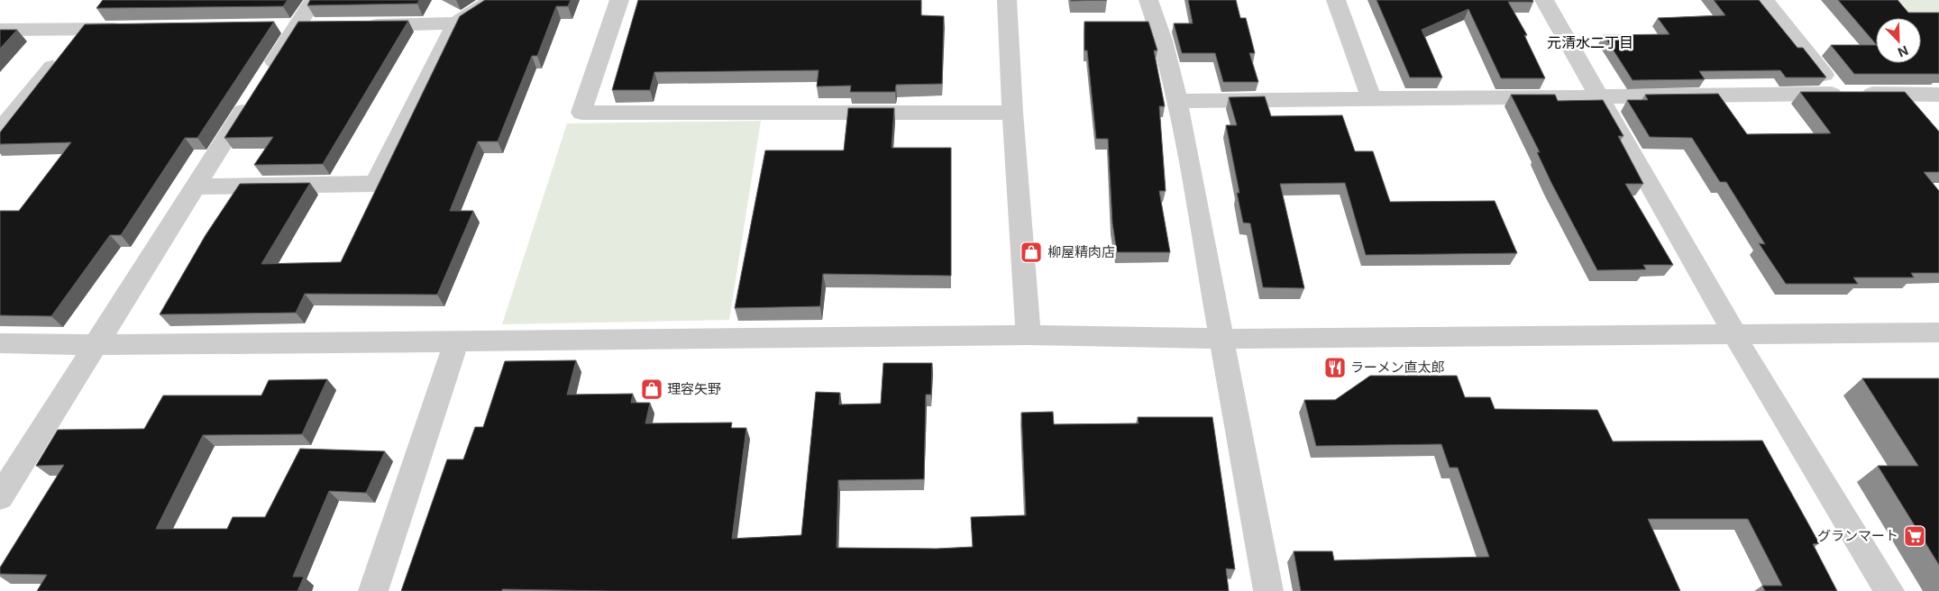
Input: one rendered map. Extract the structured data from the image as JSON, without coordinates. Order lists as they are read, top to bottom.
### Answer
{
  "districts": ["元清水二丁目"],
  "places": {
    "shop": ["柳屋精肉店", "理容矢野"],
    "restaurant": ["ラーメン直太郎"],
    "supermarket": ["グランマート"]
  },
  "north": "bottom right"
}
